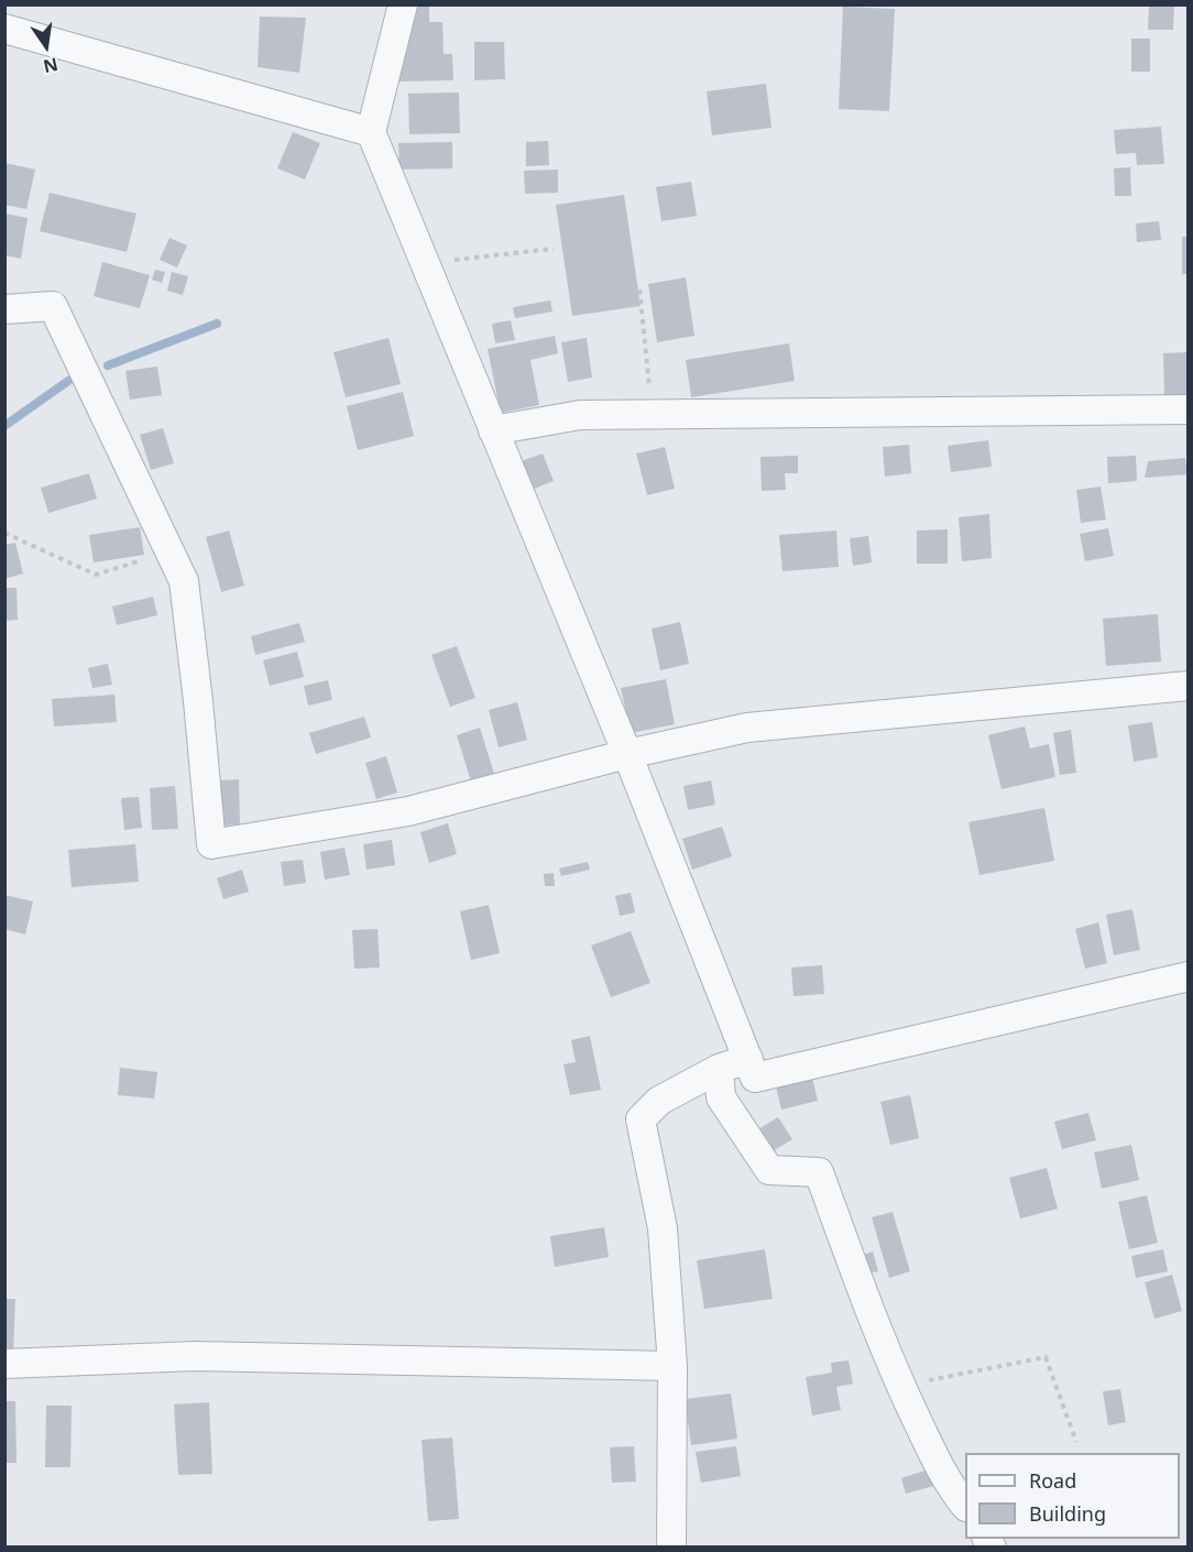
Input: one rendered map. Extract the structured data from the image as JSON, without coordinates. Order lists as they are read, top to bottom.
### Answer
{
  "legend": ["Road", "Building"],
  "north": "bottom"
}
